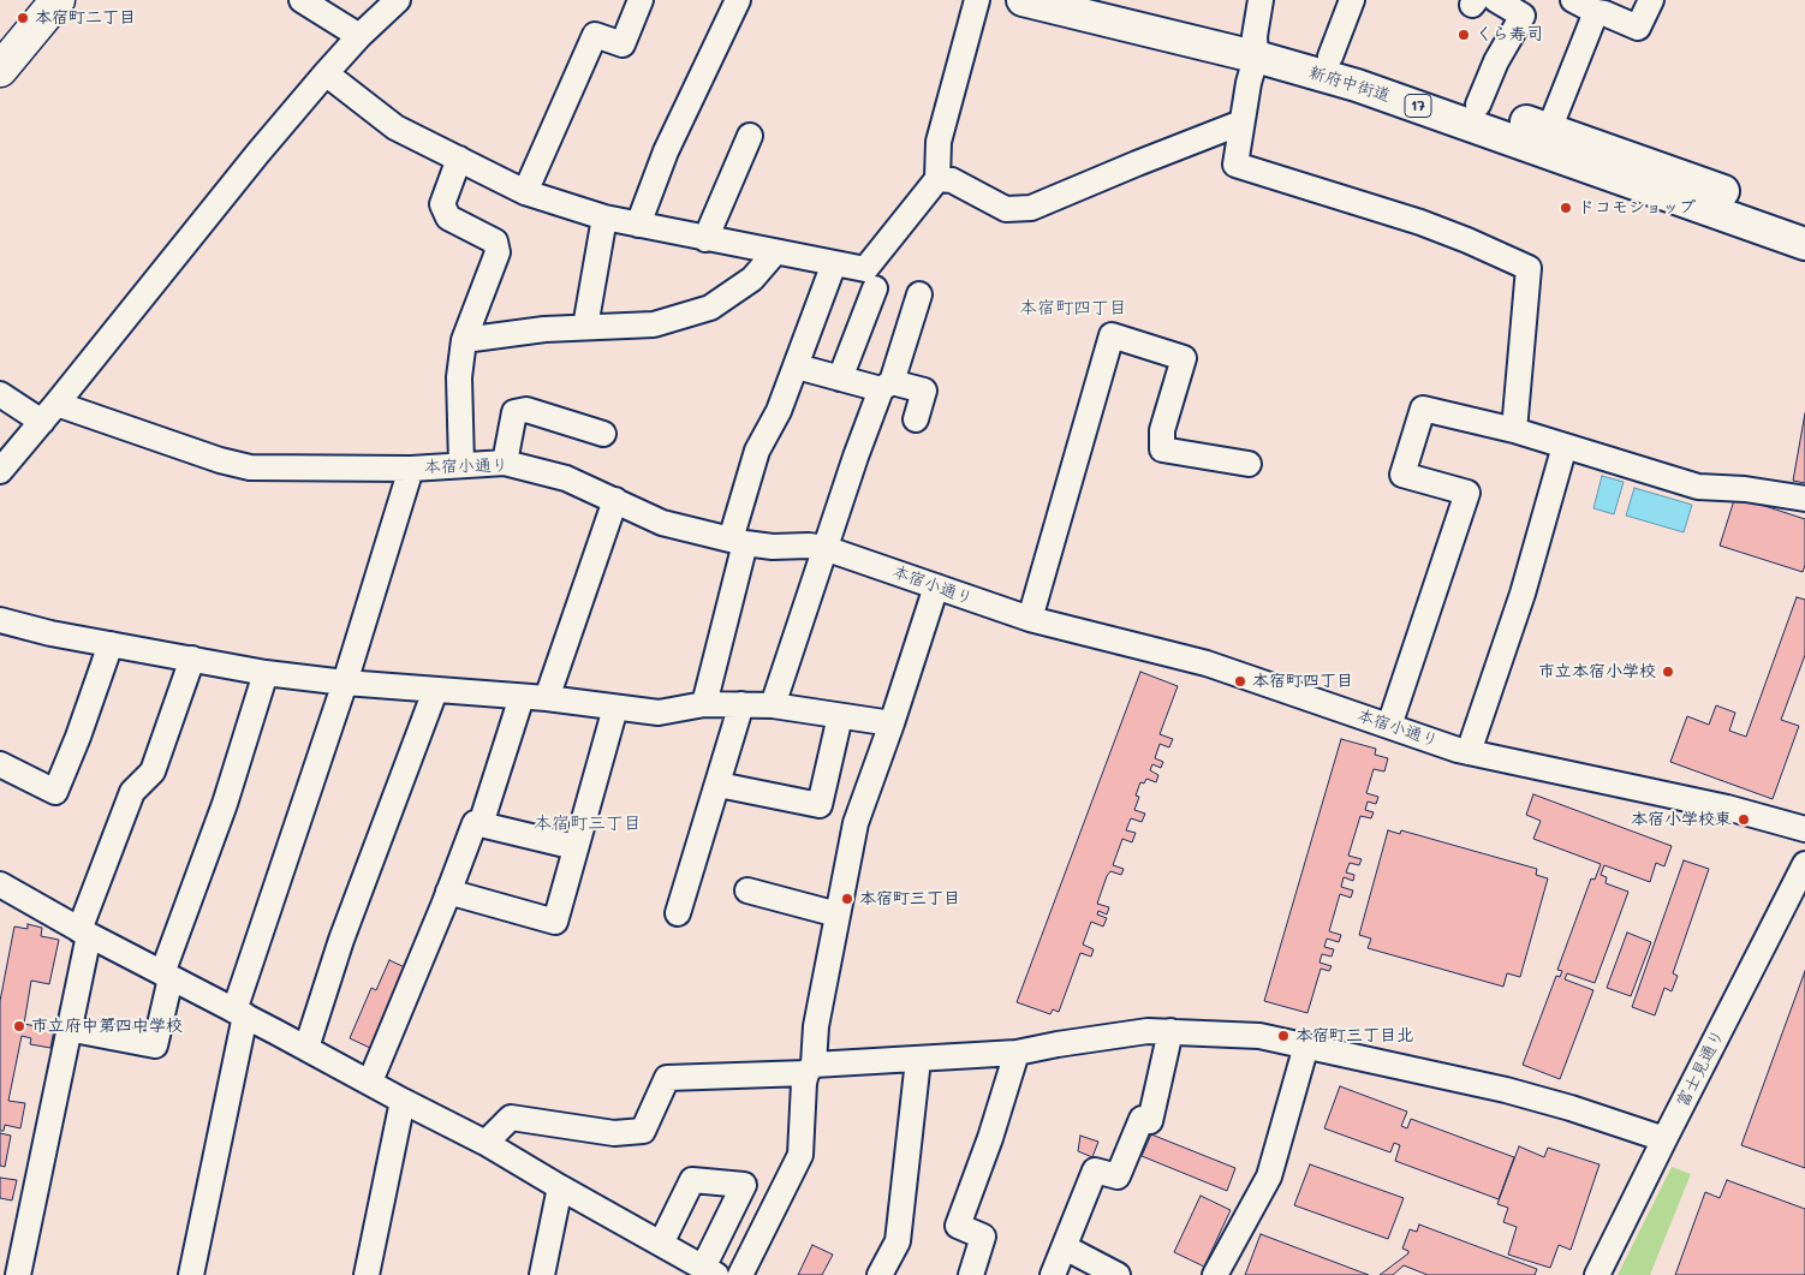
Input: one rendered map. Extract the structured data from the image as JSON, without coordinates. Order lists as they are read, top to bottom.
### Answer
{
  "streets": {
    "main road": ["新府中街道", "17"],
    "street": ["本宿小通り", "富士見通り"]
  },
  "districts": ["本宿町四丁目", "本宿町三丁目"],
  "places": [
    "本宿町二丁目",
    "くら寿司",
    "ドコモショップ",
    "市立本宿小学校",
    "本宿町四丁目",
    "本宿小学校東",
    "本宿町三丁目",
    "市立府中第四中学校",
    "本宿町三丁目北"
  ]
}
